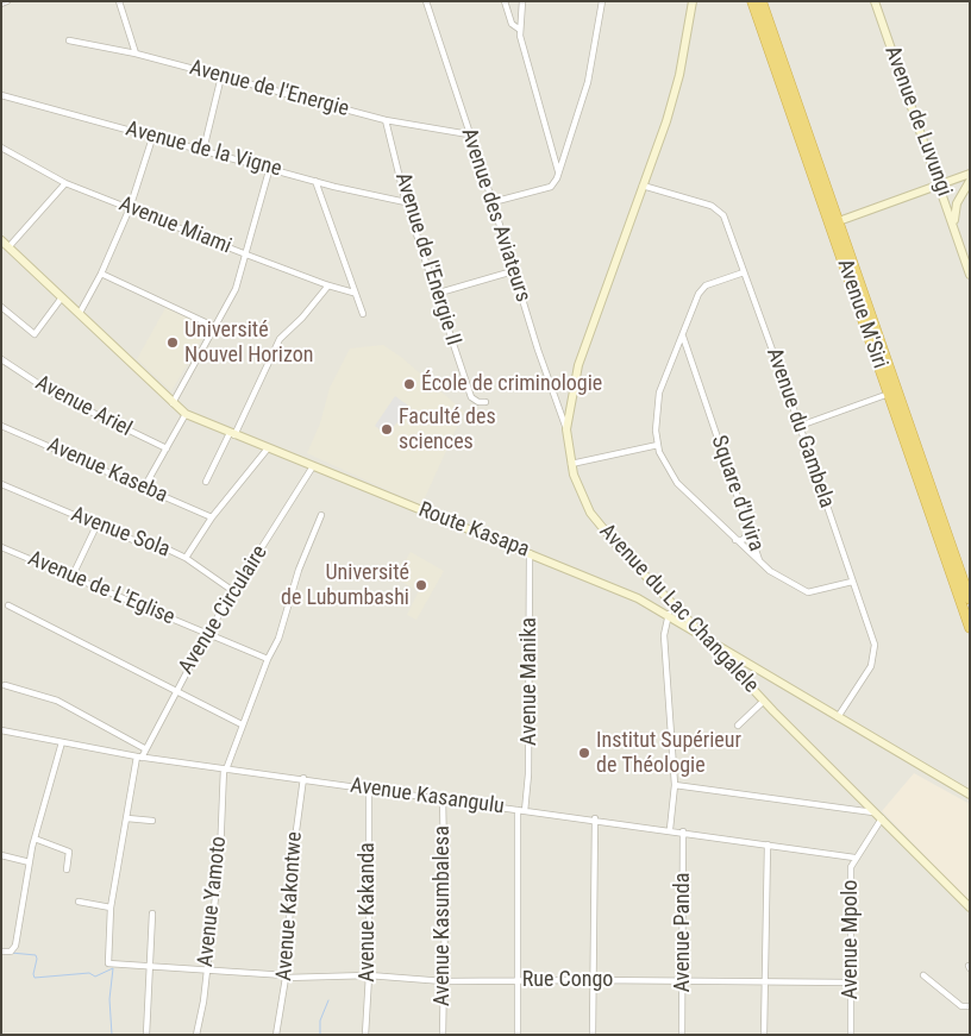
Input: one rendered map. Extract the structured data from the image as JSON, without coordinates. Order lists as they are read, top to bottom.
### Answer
{
  "streets": {
    "highway": ["Avenue M'Siri"],
    "street": [
      "Avenue de l'Energie",
      "Avenue de Luvungi",
      "Avenue de la Vigne",
      "Avenue des Aviateurs",
      "Avenue Miami",
      "Avenue de l'Energie II",
      "Avenue Ariel",
      "Avenue du Gambela",
      "Avenue Kaseba",
      "Square d'Uvira",
      "Route Kasapa",
      "Avenue Sola",
      "Avenue de L'Eglise",
      "Avenue du Lac Changalele",
      "Avenue Circulaire",
      "Avenue Manika",
      "Avenue Kasangulu",
      "Avenue Yamoto",
      "Avenue Kakontwe",
      "Avenue Kakanda",
      "Avenue Kasumbalesa",
      "Avenue Panda",
      "Avenue Mpolo",
      "Rue Congo"
    ]
  },
  "crossings": [
    ["Avenue de l'Energie", "Avenue des Aviateurs"],
    ["Avenue de l'Energie", "Avenue de l'Energie II"],
    ["Avenue de la Vigne", "Avenue de l'Energie II"],
    ["Avenue des Aviateurs", "Avenue du Lac Changalele"],
    ["Avenue du Gambela", "Route Kasapa"],
    ["Avenue du Gambela", "Avenue du Lac Changalele"],
    ["Route Kasapa", "Avenue du Lac Changalele"],
    ["Route Kasapa", "Avenue Circulaire"],
    ["Route Kasapa", "Avenue Manika"],
    ["Avenue Sola", "Avenue Circulaire"],
    ["Avenue de L'Eglise", "Avenue Circulaire"],
    ["Avenue de L'Eglise", "Avenue Yamoto"],
    ["Avenue du Lac Changalele", "Avenue Mpolo"],
    ["Avenue Circulaire", "Avenue Kasangulu"],
    ["Avenue Manika", "Avenue Kasangulu"],
    ["Avenue Kasangulu", "Avenue Yamoto"],
    ["Avenue Kasangulu", "Avenue Kakontwe"],
    ["Avenue Kasangulu", "Avenue Kakanda"],
    ["Avenue Kasangulu", "Avenue Kasumbalesa"],
    ["Avenue Kasangulu", "Avenue Panda"],
    ["Avenue Kasangulu", "Avenue Mpolo"],
    ["Avenue Yamoto", "Rue Congo"],
    ["Avenue Kakontwe", "Rue Congo"],
    ["Avenue Kakanda", "Rue Congo"],
    ["Avenue Kasumbalesa", "Rue Congo"],
    ["Avenue Panda", "Rue Congo"],
    ["Avenue Mpolo", "Rue Congo"]
  ],
  "places": [
    "Université Nouvel Horizon",
    "École de criminologie",
    "Faculté des sciences",
    "Université de Lubumbashi",
    "Institut Supérieur de Théologie"
  ]
}
